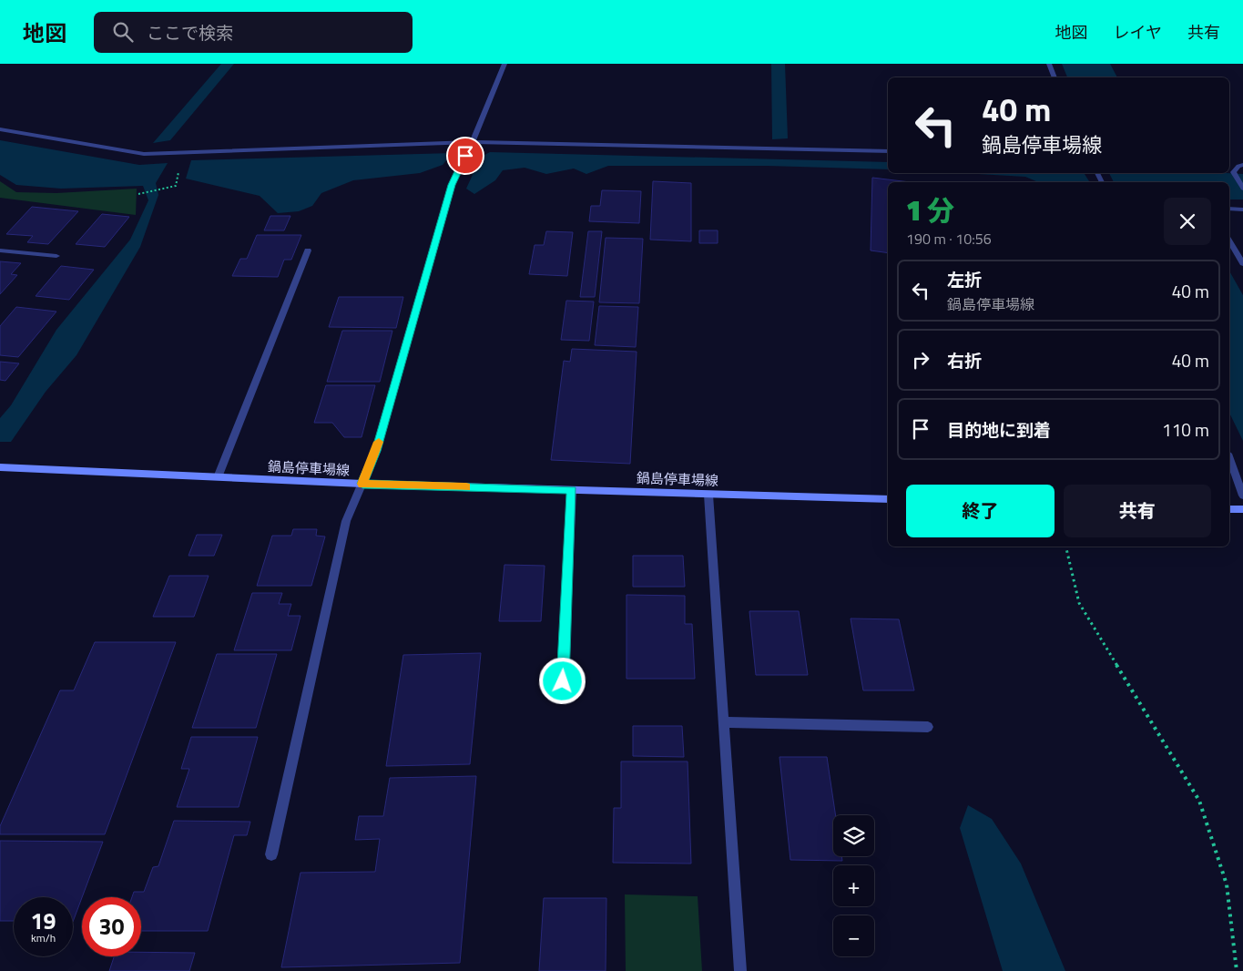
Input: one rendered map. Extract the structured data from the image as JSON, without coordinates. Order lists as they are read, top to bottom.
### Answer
{
  "streets": {
    "main road": ["鍋島停車場線"]
  },
  "page": {
    "header": "地図",
    "search": "ここで検索",
    "nav": ["地図", "レイヤ", "共有"],
    "turn": ["40 m", "鍋島停車場線"],
    "heading": ["1 分", "190 m · 10:56"],
    "list": [
      {
        "name": "左折",
        "note": "鍋島停車場線",
        "value": "40 m"
      },
      {
        "name": "右折",
        "value": "40 m"
      },
      {
        "name": "目的地に到着",
        "value": "110 m"
      }
    ],
    "buttons": ["終了", "共有"],
    "map_buttons": ["+", "−"],
    "speed": "19 km/h",
    "limit": "30"
  }
}
